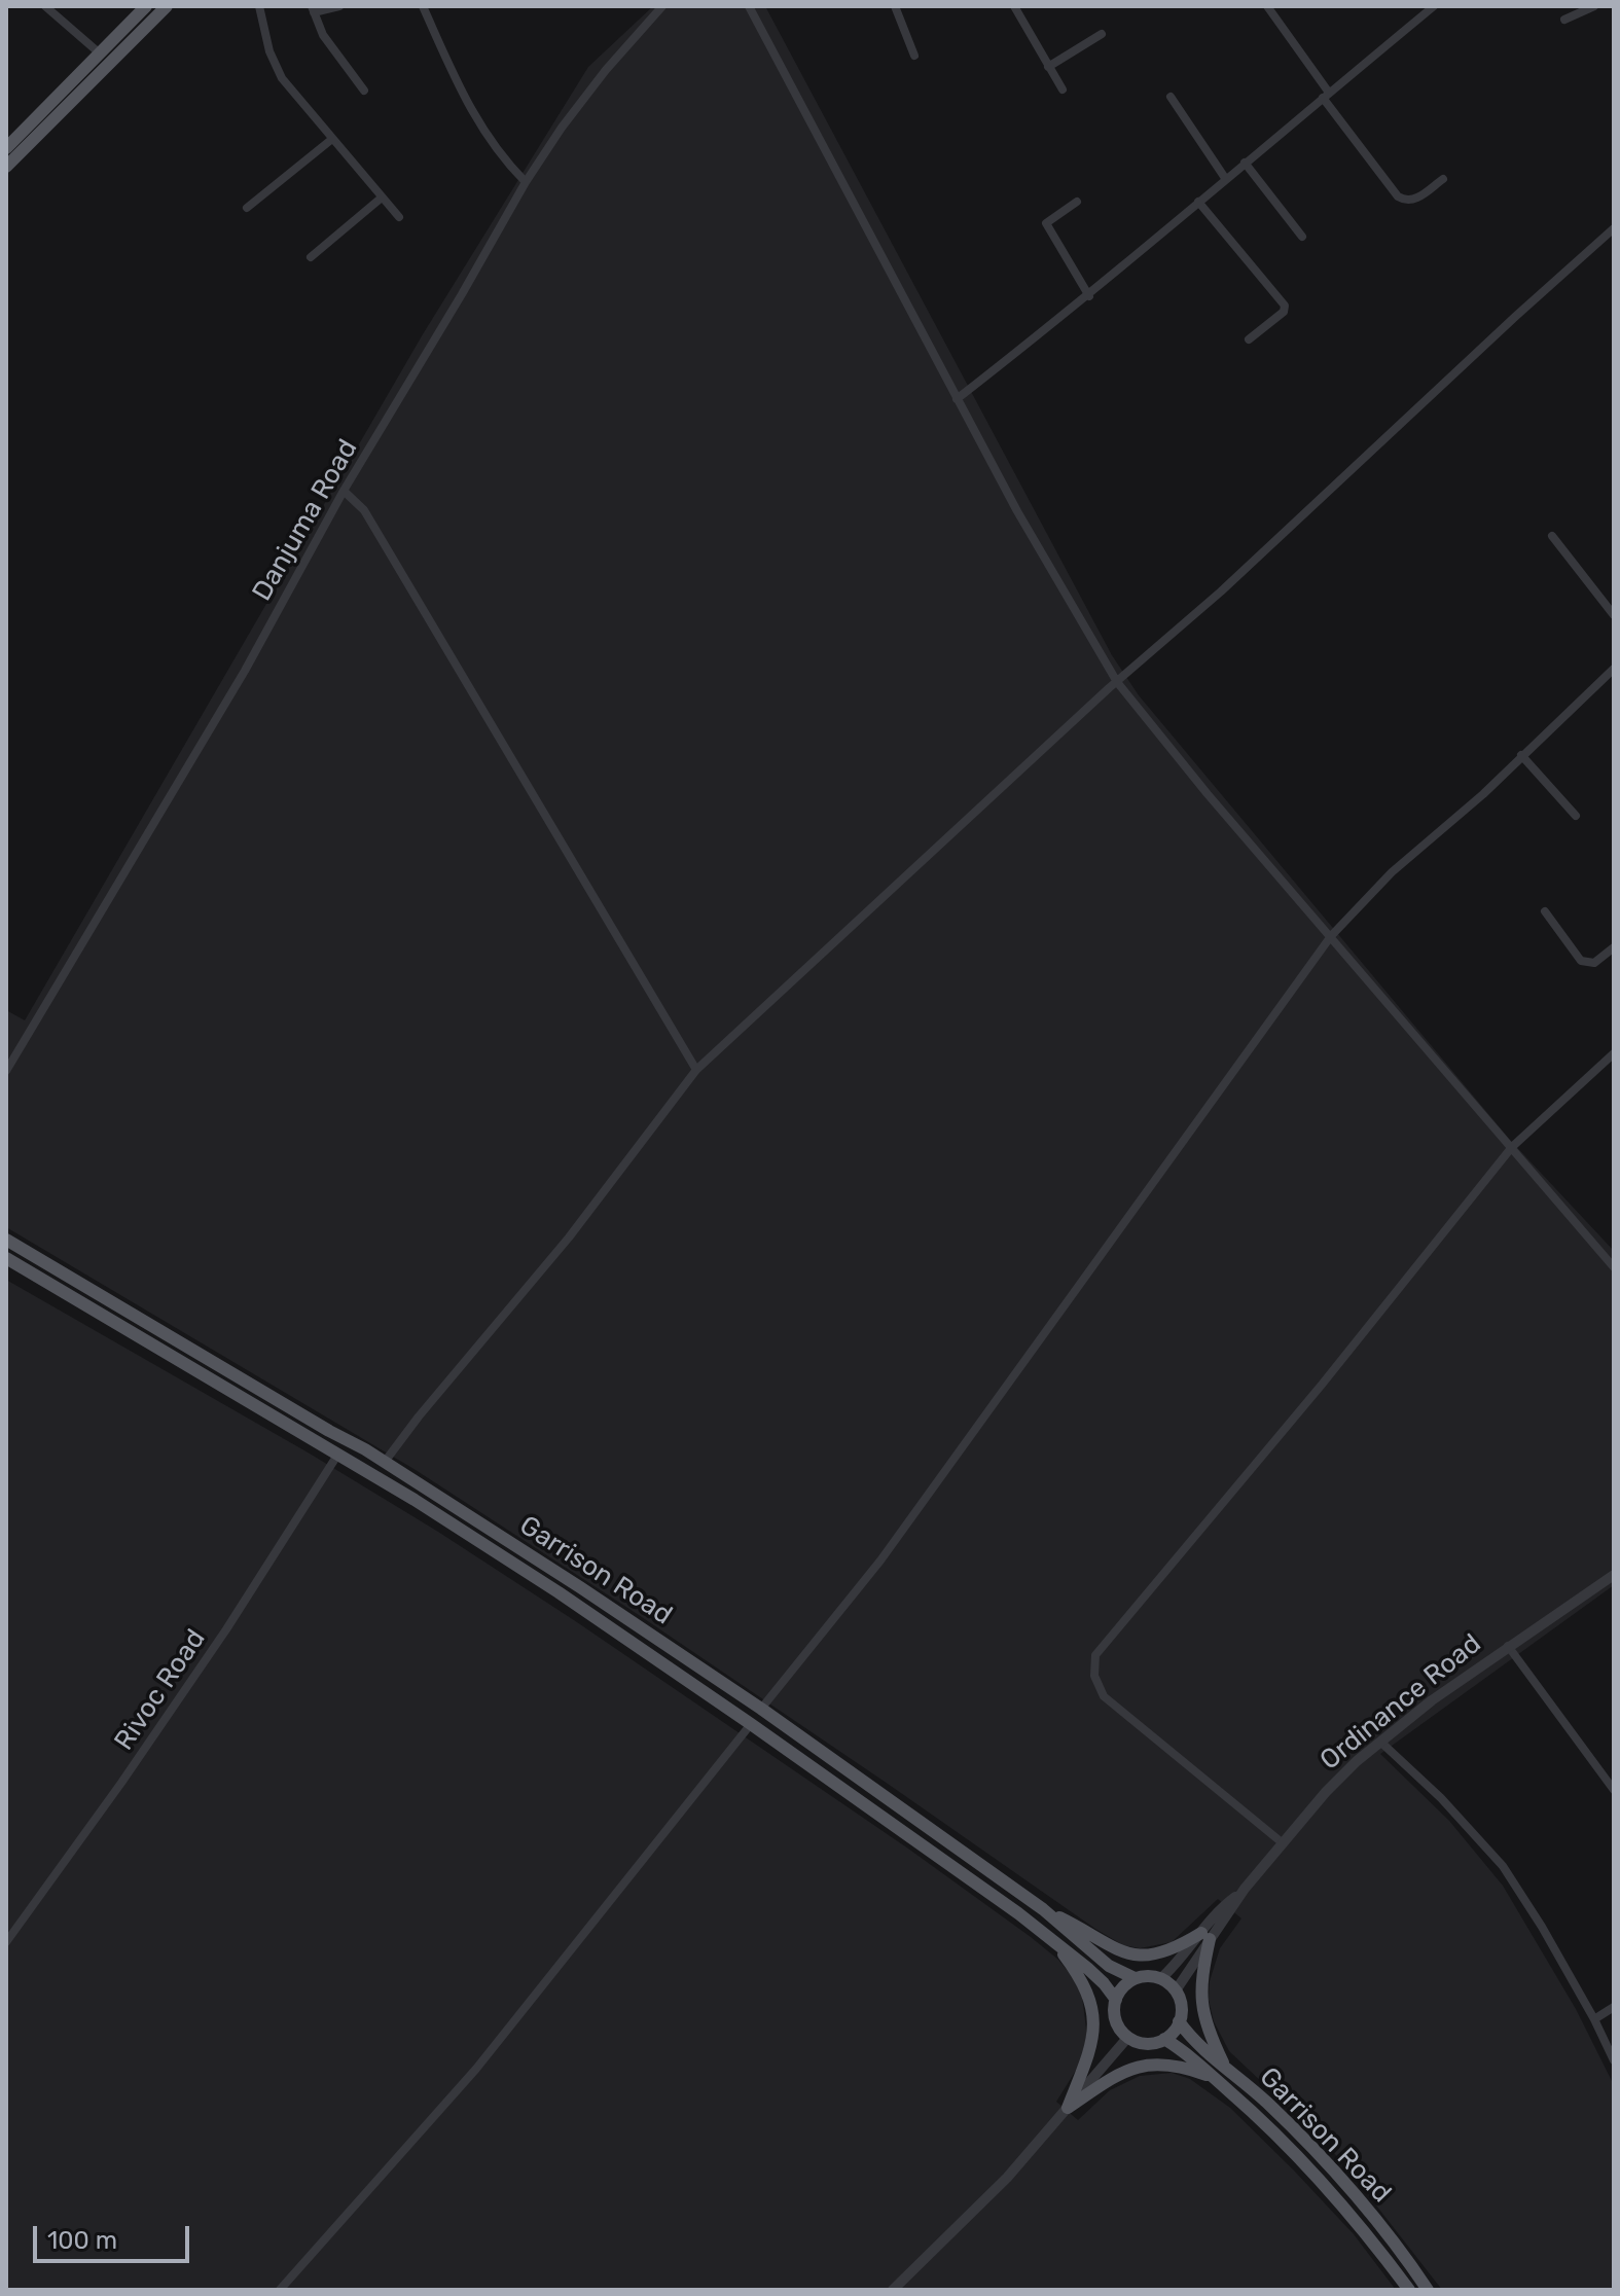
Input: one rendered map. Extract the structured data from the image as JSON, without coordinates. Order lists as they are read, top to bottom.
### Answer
{
  "streets": {
    "main road": ["Garrison Road"],
    "street": ["Danjuma Road", "Rivoc Road", "Ordinance Road"]
  },
  "crossings": [
    ["Garrison Road", "Rivoc Road"],
    ["Garrison Road", "Ordinance Road"]
  ],
  "scale_bar": "100 m"
}
